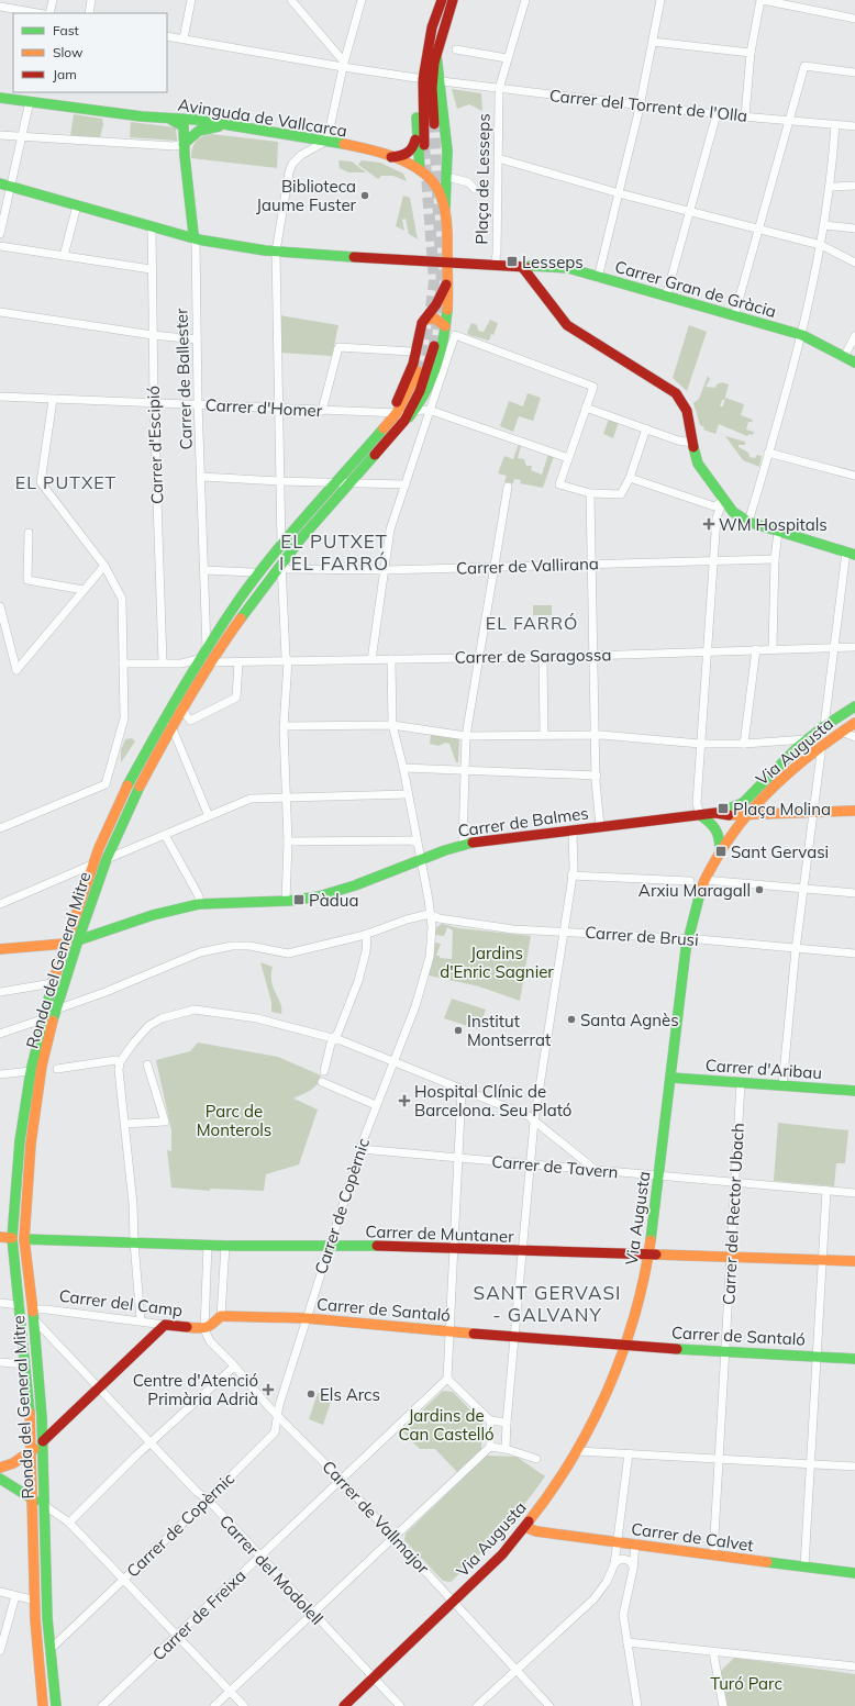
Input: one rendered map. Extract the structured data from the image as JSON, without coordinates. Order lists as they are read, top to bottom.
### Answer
{
  "streets": {
    "main road": [
      "Avinguda de Vallcarca",
      "Plaça de Lesseps",
      "Carrer Gran de Gràcia",
      "Carrer de Ballester",
      "Via Augusta",
      "Carrer de Balmes",
      "Ronda del General Mitre",
      "Carrer d'Aribau",
      "Carrer de Muntaner",
      "Carrer del Camp",
      "Carrer de Santaló",
      "Carrer de Calvet"
    ],
    "street": [
      "Carrer del Torrent de l'Olla",
      "Carrer d'Homer",
      "Carrer d'Escipió",
      "Carrer de Vallirana",
      "Carrer de Saragossa",
      "Carrer de Brusi",
      "Carrer de Tavern",
      "Carrer de Copèrnic",
      "Carrer del Rector Ubach",
      "Carrer de Vallmajor",
      "Carrer del Modolell",
      "Carrer de Freixa"
    ]
  },
  "crossings": [
    ["Carrer del Torrent de l'Olla", "Plaça de Lesseps"],
    ["Avinguda de Vallcarca", "Carrer de Ballester"],
    ["Plaça de Lesseps", "Carrer Gran de Gràcia"],
    ["Plaça de Lesseps", "Carrer de Ballester"],
    ["Plaça de Lesseps", "Carrer d'Escipió"],
    ["Plaça de Lesseps", "Ronda del General Mitre"],
    ["Carrer de Ballester", "Carrer d'Homer"],
    ["Carrer de Ballester", "Ronda del General Mitre"],
    ["Carrer d'Homer", "Carrer d'Escipió"],
    ["Carrer d'Homer", "Ronda del General Mitre"],
    ["Carrer de Vallirana", "Ronda del General Mitre"],
    ["Carrer de Saragossa", "Ronda del General Mitre"],
    ["Carrer de Saragossa", "Carrer de Copèrnic"],
    ["Via Augusta", "Carrer de Balmes"],
    ["Via Augusta", "Carrer de Brusi"],
    ["Via Augusta", "Carrer d'Aribau"],
    ["Via Augusta", "Carrer de Tavern"],
    ["Via Augusta", "Carrer de Muntaner"],
    ["Via Augusta", "Carrer de Santaló"],
    ["Via Augusta", "Carrer de Vallmajor"],
    ["Via Augusta", "Carrer de Calvet"],
    ["Via Augusta", "Carrer del Modolell"],
    ["Carrer de Balmes", "Ronda del General Mitre"],
    ["Carrer de Balmes", "Carrer de Copèrnic"],
    ["Carrer de Brusi", "Carrer de Copèrnic"],
    ["Ronda del General Mitre", "Carrer de Copèrnic"],
    ["Ronda del General Mitre", "Carrer de Muntaner"],
    ["Ronda del General Mitre", "Carrer del Camp"],
    ["Ronda del General Mitre", "Carrer del Modolell"],
    ["Carrer d'Aribau", "Carrer del Rector Ubach"],
    ["Carrer de Tavern", "Carrer de Copèrnic"],
    ["Carrer de Tavern", "Carrer del Rector Ubach"],
    ["Carrer de Copèrnic", "Carrer de Muntaner"],
    ["Carrer de Copèrnic", "Carrer de Santaló"],
    ["Carrer de Copèrnic", "Carrer de Vallmajor"],
    ["Carrer de Copèrnic", "Carrer del Modolell"],
    ["Carrer del Rector Ubach", "Carrer de Muntaner"],
    ["Carrer del Rector Ubach", "Carrer de Santaló"],
    ["Carrer del Rector Ubach", "Carrer de Calvet"],
    ["Carrer del Camp", "Carrer de Vallmajor"],
    ["Carrer de Vallmajor", "Carrer de Freixa"],
    ["Carrer del Modolell", "Carrer de Freixa"]
  ],
  "districts": [
    "EL PUTXET",
    "EL PUTXET I EL FARRÓ",
    "EL FARRÓ",
    "SANT GERVASI - GALVANY"
  ],
  "parks": [
    "Jardins d'Enric Sagnier",
    "Parc de Monterols",
    "Jardins de Can Castelló",
    "Turó Parc"
  ],
  "places": {
    "other": [
      "Biblioteca Jaume Fuster",
      "Arxiu Maragall",
      "Santa Agnès",
      "Institut Montserrat",
      "Els Arcs"
    ],
    "transit": [
      "Lesseps",
      "Plaça Molina",
      "Sant Gervasi",
      "Pàdua"
    ],
    "health": ["WM Hospitals", "Hospital Clínic de Barcelona. Seu Plató", "Centre d'Atenció Primària Adrià"]
  },
  "legend": ["Fast", "Slow", "Jam"]
}
